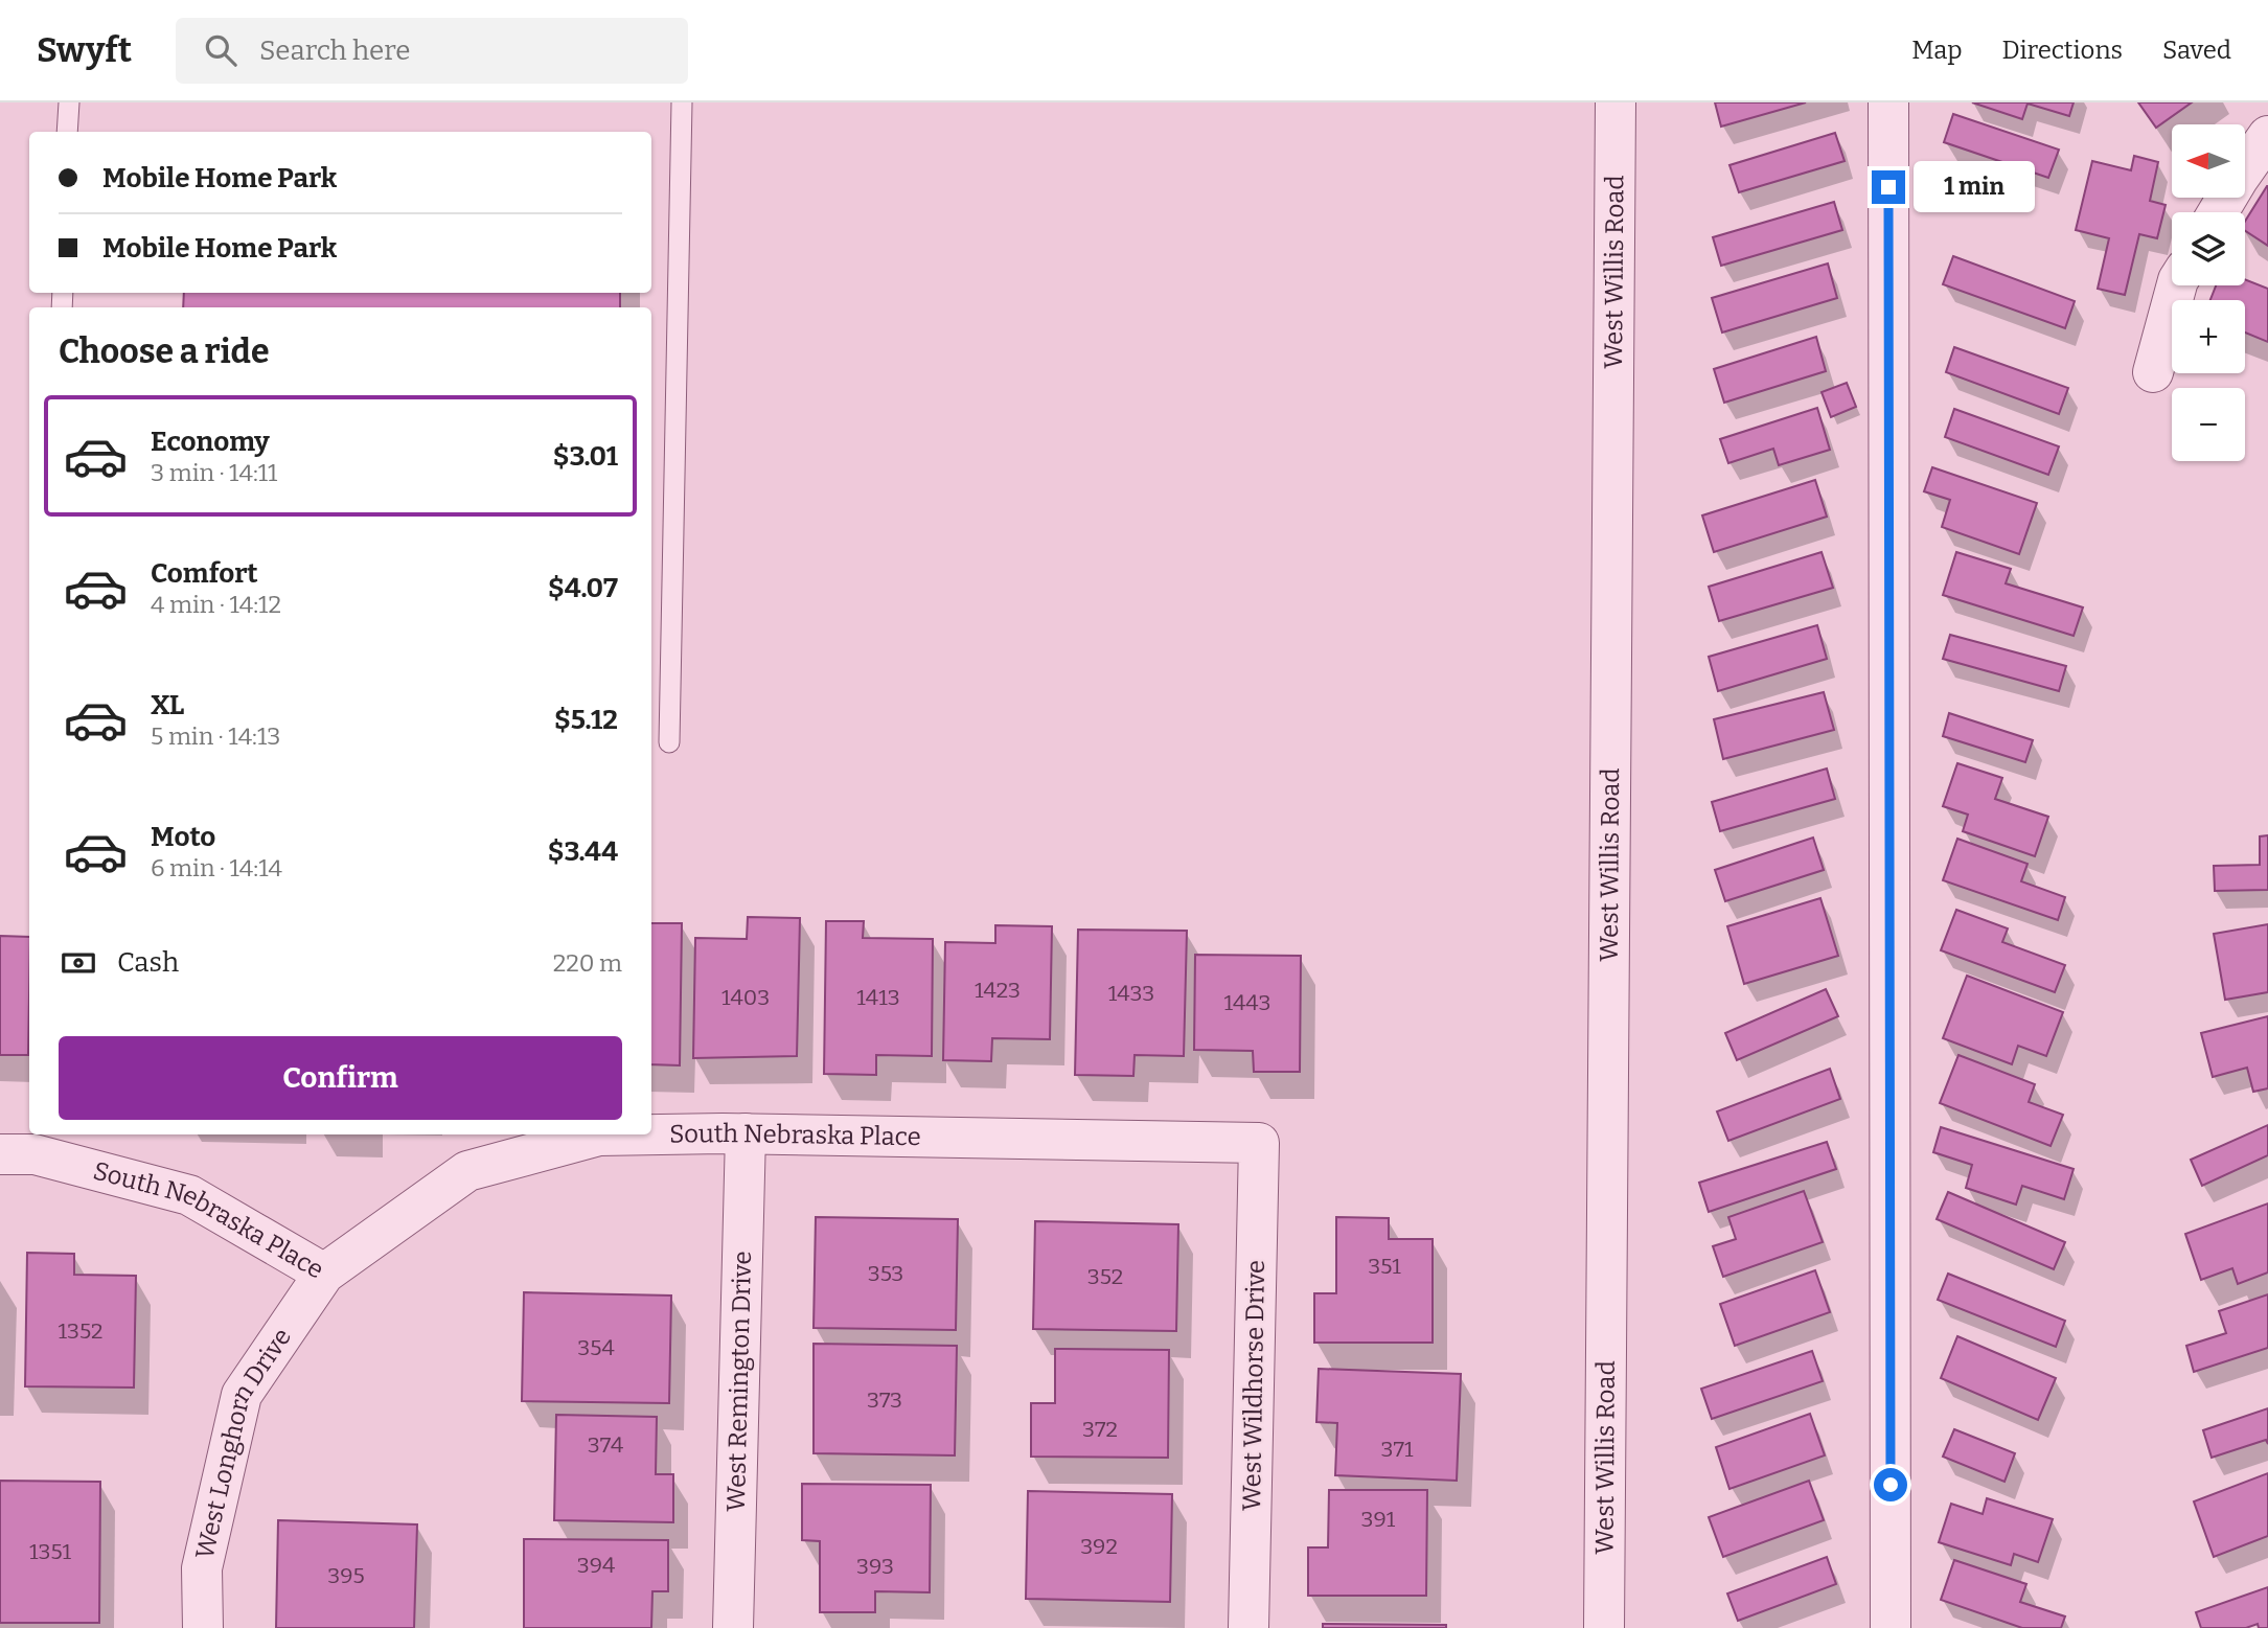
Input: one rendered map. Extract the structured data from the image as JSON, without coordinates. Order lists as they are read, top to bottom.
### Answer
{
  "streets": {
    "street": [
      "West Willis Road",
      "South Nebraska Place",
      "West Remington Drive",
      "West Wildhorse Drive",
      "West Longhorn Drive"
    ]
  },
  "crossings": [
    ["South Nebraska Place", "West Remington Drive"],
    ["South Nebraska Place", "West Wildhorse Drive"],
    ["South Nebraska Place", "West Longhorn Drive"]
  ],
  "house_numbers": [
    "1423",
    "1433",
    "1403",
    "1413",
    "1443",
    "351",
    "353",
    "352",
    "1352",
    "354",
    "373",
    "372",
    "374",
    "371",
    "391",
    "392",
    "1351",
    "394",
    "393",
    "395"
  ],
  "north": "left",
  "page": {
    "header": "Swyft",
    "search": "Search here",
    "nav": ["Map", "Directions", "Saved"],
    "map_buttons": ["+", "−"],
    "banner": ["Mobile Home Park", "Mobile Home Park"],
    "bubble": "1 min",
    "heading": "Choose a ride",
    "list": [
      {
        "name": "Economy",
        "note": "3 min · 14:11",
        "value": "$3.01"
      },
      {
        "name": "Comfort",
        "note": "4 min · 14:12",
        "value": "$4.07"
      },
      {
        "name": "XL",
        "note": "5 min · 14:13",
        "value": "$5.12"
      },
      {
        "name": "Moto",
        "note": "6 min · 14:14",
        "value": "$3.44"
      }
    ],
    "pay": ["Cash", "220 m"],
    "buttons": "Confirm"
  }
}
